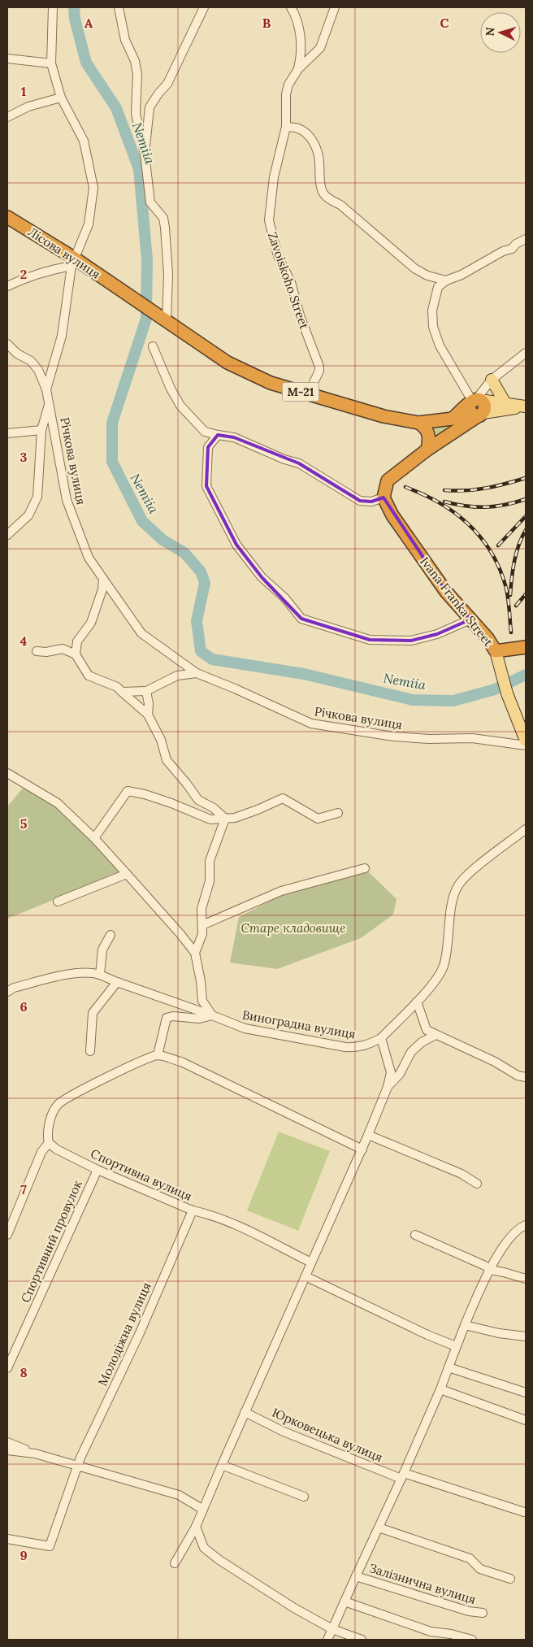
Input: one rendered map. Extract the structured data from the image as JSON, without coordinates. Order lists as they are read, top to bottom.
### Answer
{
  "streets": {
    "highway": ["Лісова вулиця", "М-21", "Ivana Franka Street"],
    "street": [
      "Zavoiskoho Street",
      "Річкова вулиця",
      "Виноградна вулиця",
      "Спортивна вулиця",
      "Спортивний провулок",
      "Молодіжна вулиця",
      "Юрковецька вулиця",
      "Залізнична вулиця"
    ]
  },
  "crossings": [
    ["Лісова вулиця", "М-21"],
    ["Zavoiskoho Street", "М-21"],
    ["Спортивна вулиця", "Спортивний провулок"],
    ["Спортивна вулиця", "Молодіжна вулиця"],
    ["Юрковецька вулиця", "Залізнична вулиця"]
  ],
  "water": ["Nemiia"],
  "parks": ["Старе кладовище"],
  "north": "left",
  "grid": {
    "columns": ["A", "B", "C"],
    "rows": [
      "1",
      "2",
      "3",
      "4",
      "5",
      "6",
      "7",
      "8",
      "9"
    ]
  }
}
